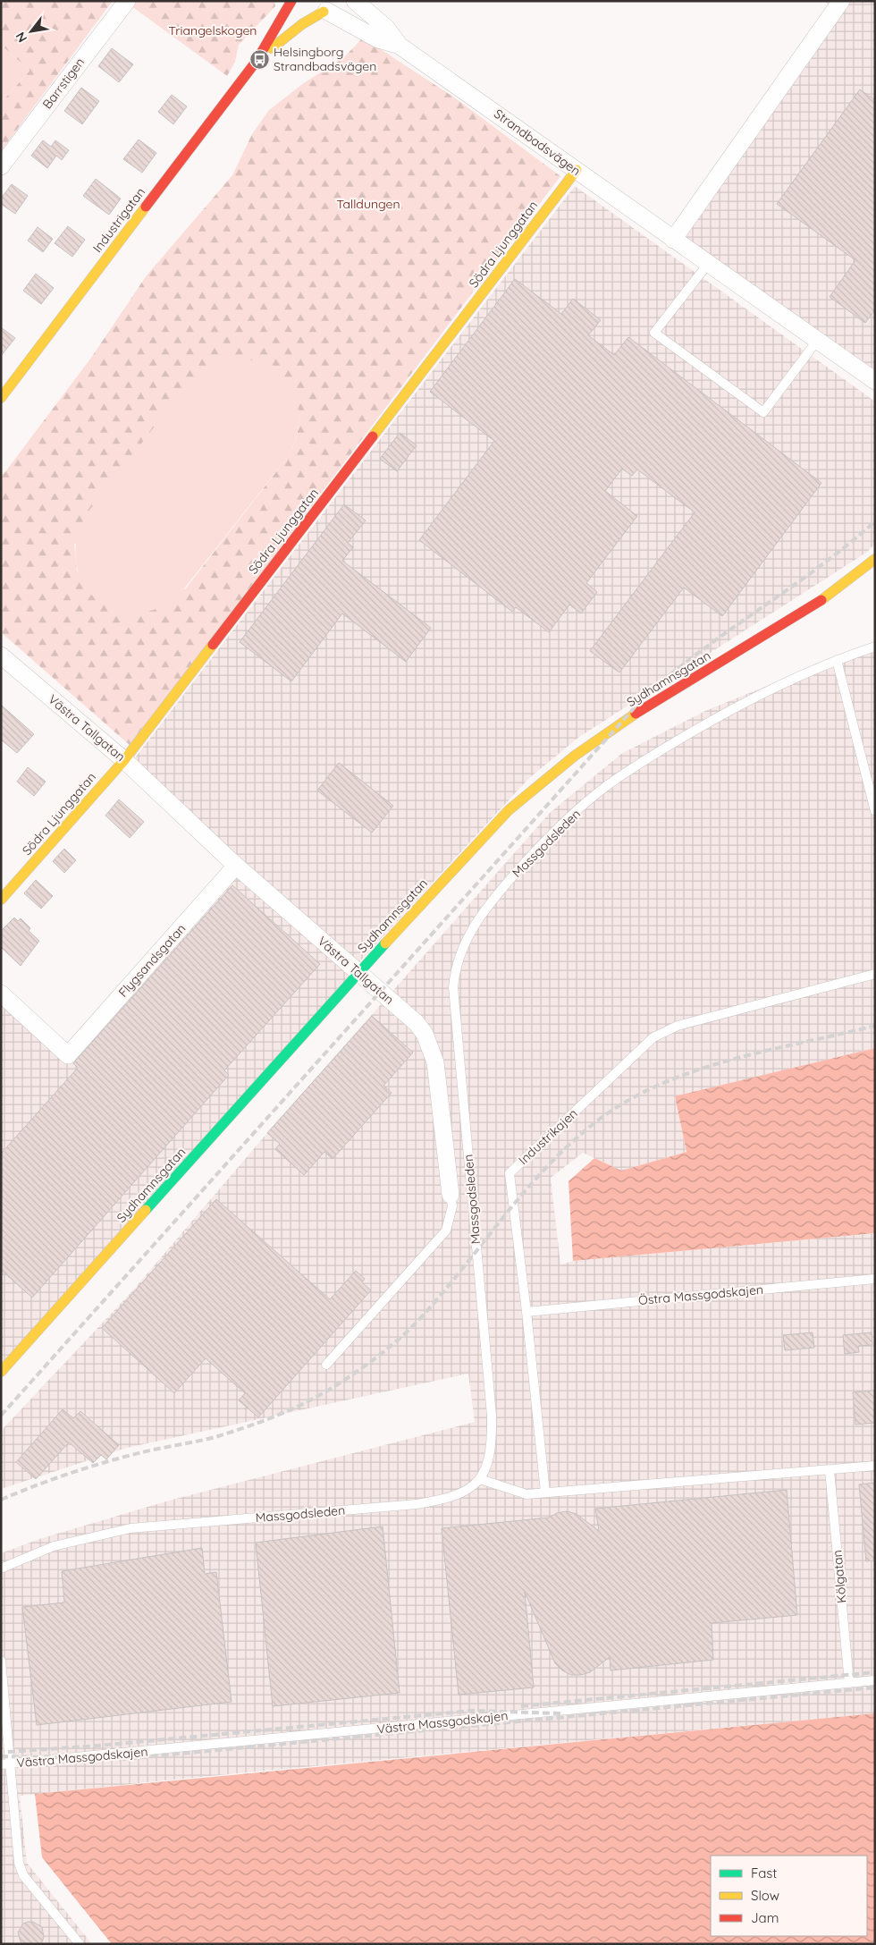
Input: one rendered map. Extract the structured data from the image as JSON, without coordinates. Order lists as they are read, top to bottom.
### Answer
{
  "streets": {
    "street": [
      "Barrstigen",
      "Strandbadsvägen",
      "Industrigatan",
      "Södra Ljunggatan",
      "Sydhamnsgatan",
      "Västra Tallgatan",
      "Flygsandsgatan"
    ],
    "lane": [
      "Massgodsleden",
      "Industrikajen",
      "Östra Massgodskajen",
      "Kölgatan",
      "Västra Massgodskajen"
    ]
  },
  "crossings": [
    ["Strandbadsvägen", "Industrigatan"],
    ["Strandbadsvägen", "Södra Ljunggatan"],
    ["Södra Ljunggatan", "Västra Tallgatan"],
    ["Sydhamnsgatan", "Västra Tallgatan"],
    ["Västra Tallgatan", "Flygsandsgatan"],
    ["Industrikajen", "Östra Massgodskajen"],
    ["Kölgatan", "Västra Massgodskajen"]
  ],
  "parks": ["Triangelskogen", "Talldungen"],
  "places": {
    "bus stop": ["Helsingborg Strandbadsvägen"]
  },
  "legend": ["Fast", "Slow", "Jam"],
  "north": "bottom left"
}
